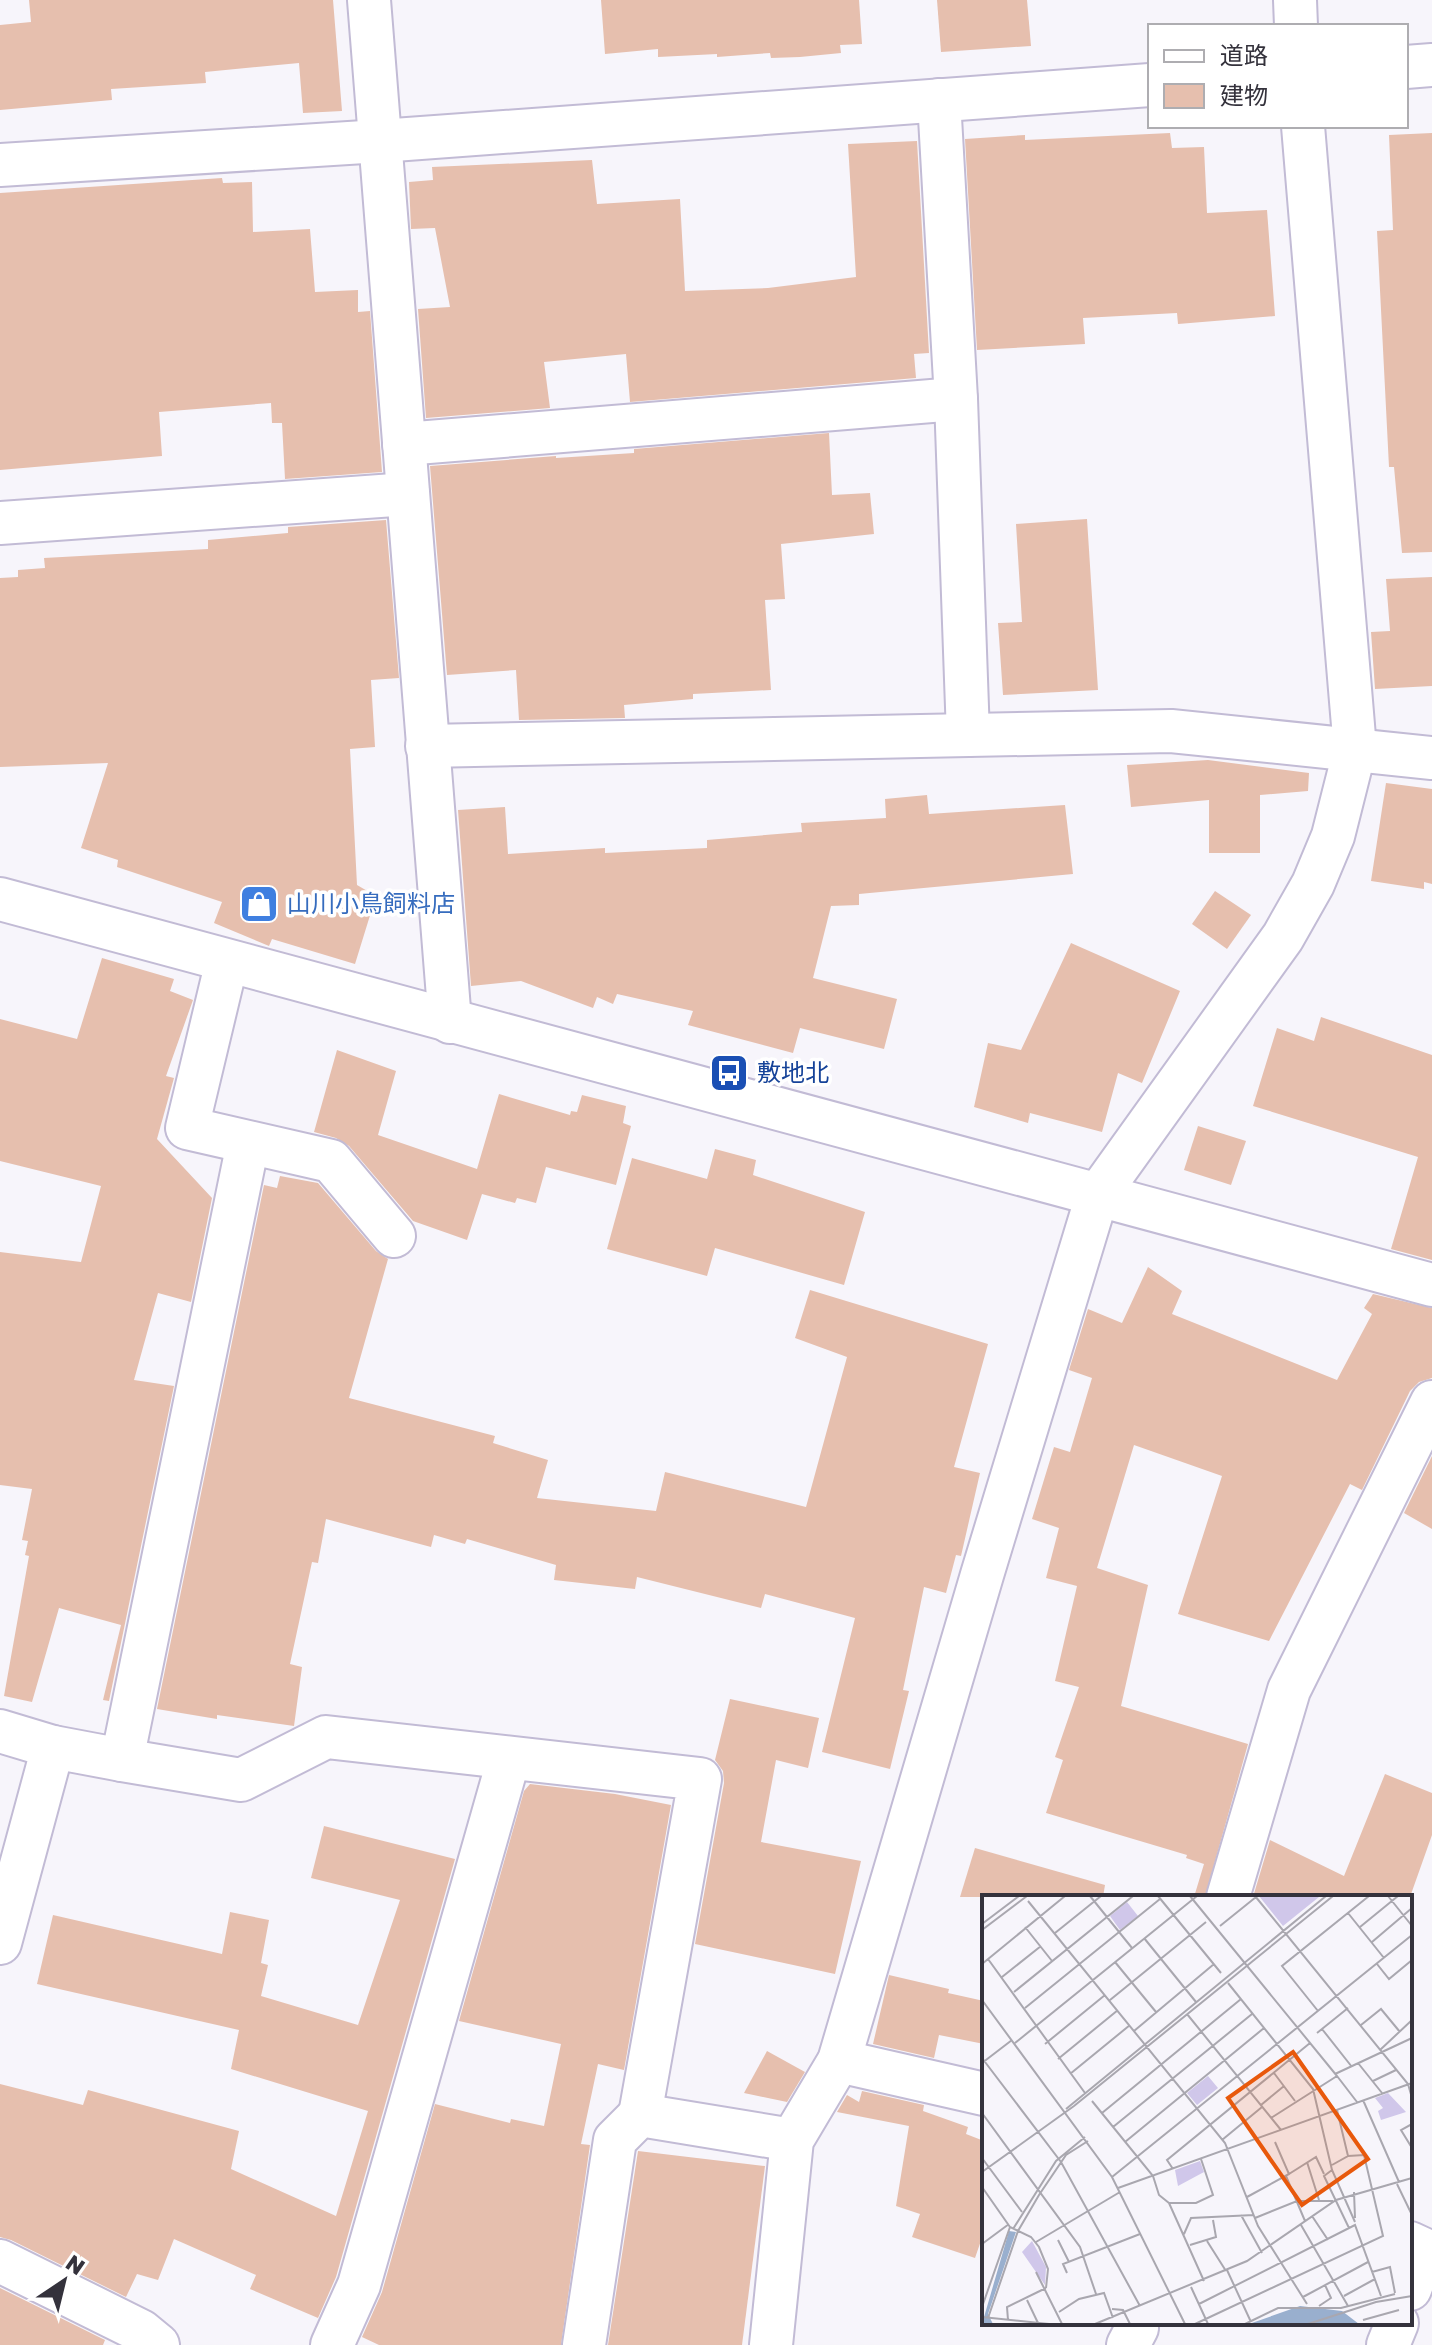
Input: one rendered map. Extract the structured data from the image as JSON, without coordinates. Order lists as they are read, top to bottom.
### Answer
{
  "places": {
    "shop": ["山川小鳥飼料店"],
    "bus stop": ["敷地北"]
  },
  "legend": ["道路", "建物"],
  "north": "top right"
}
